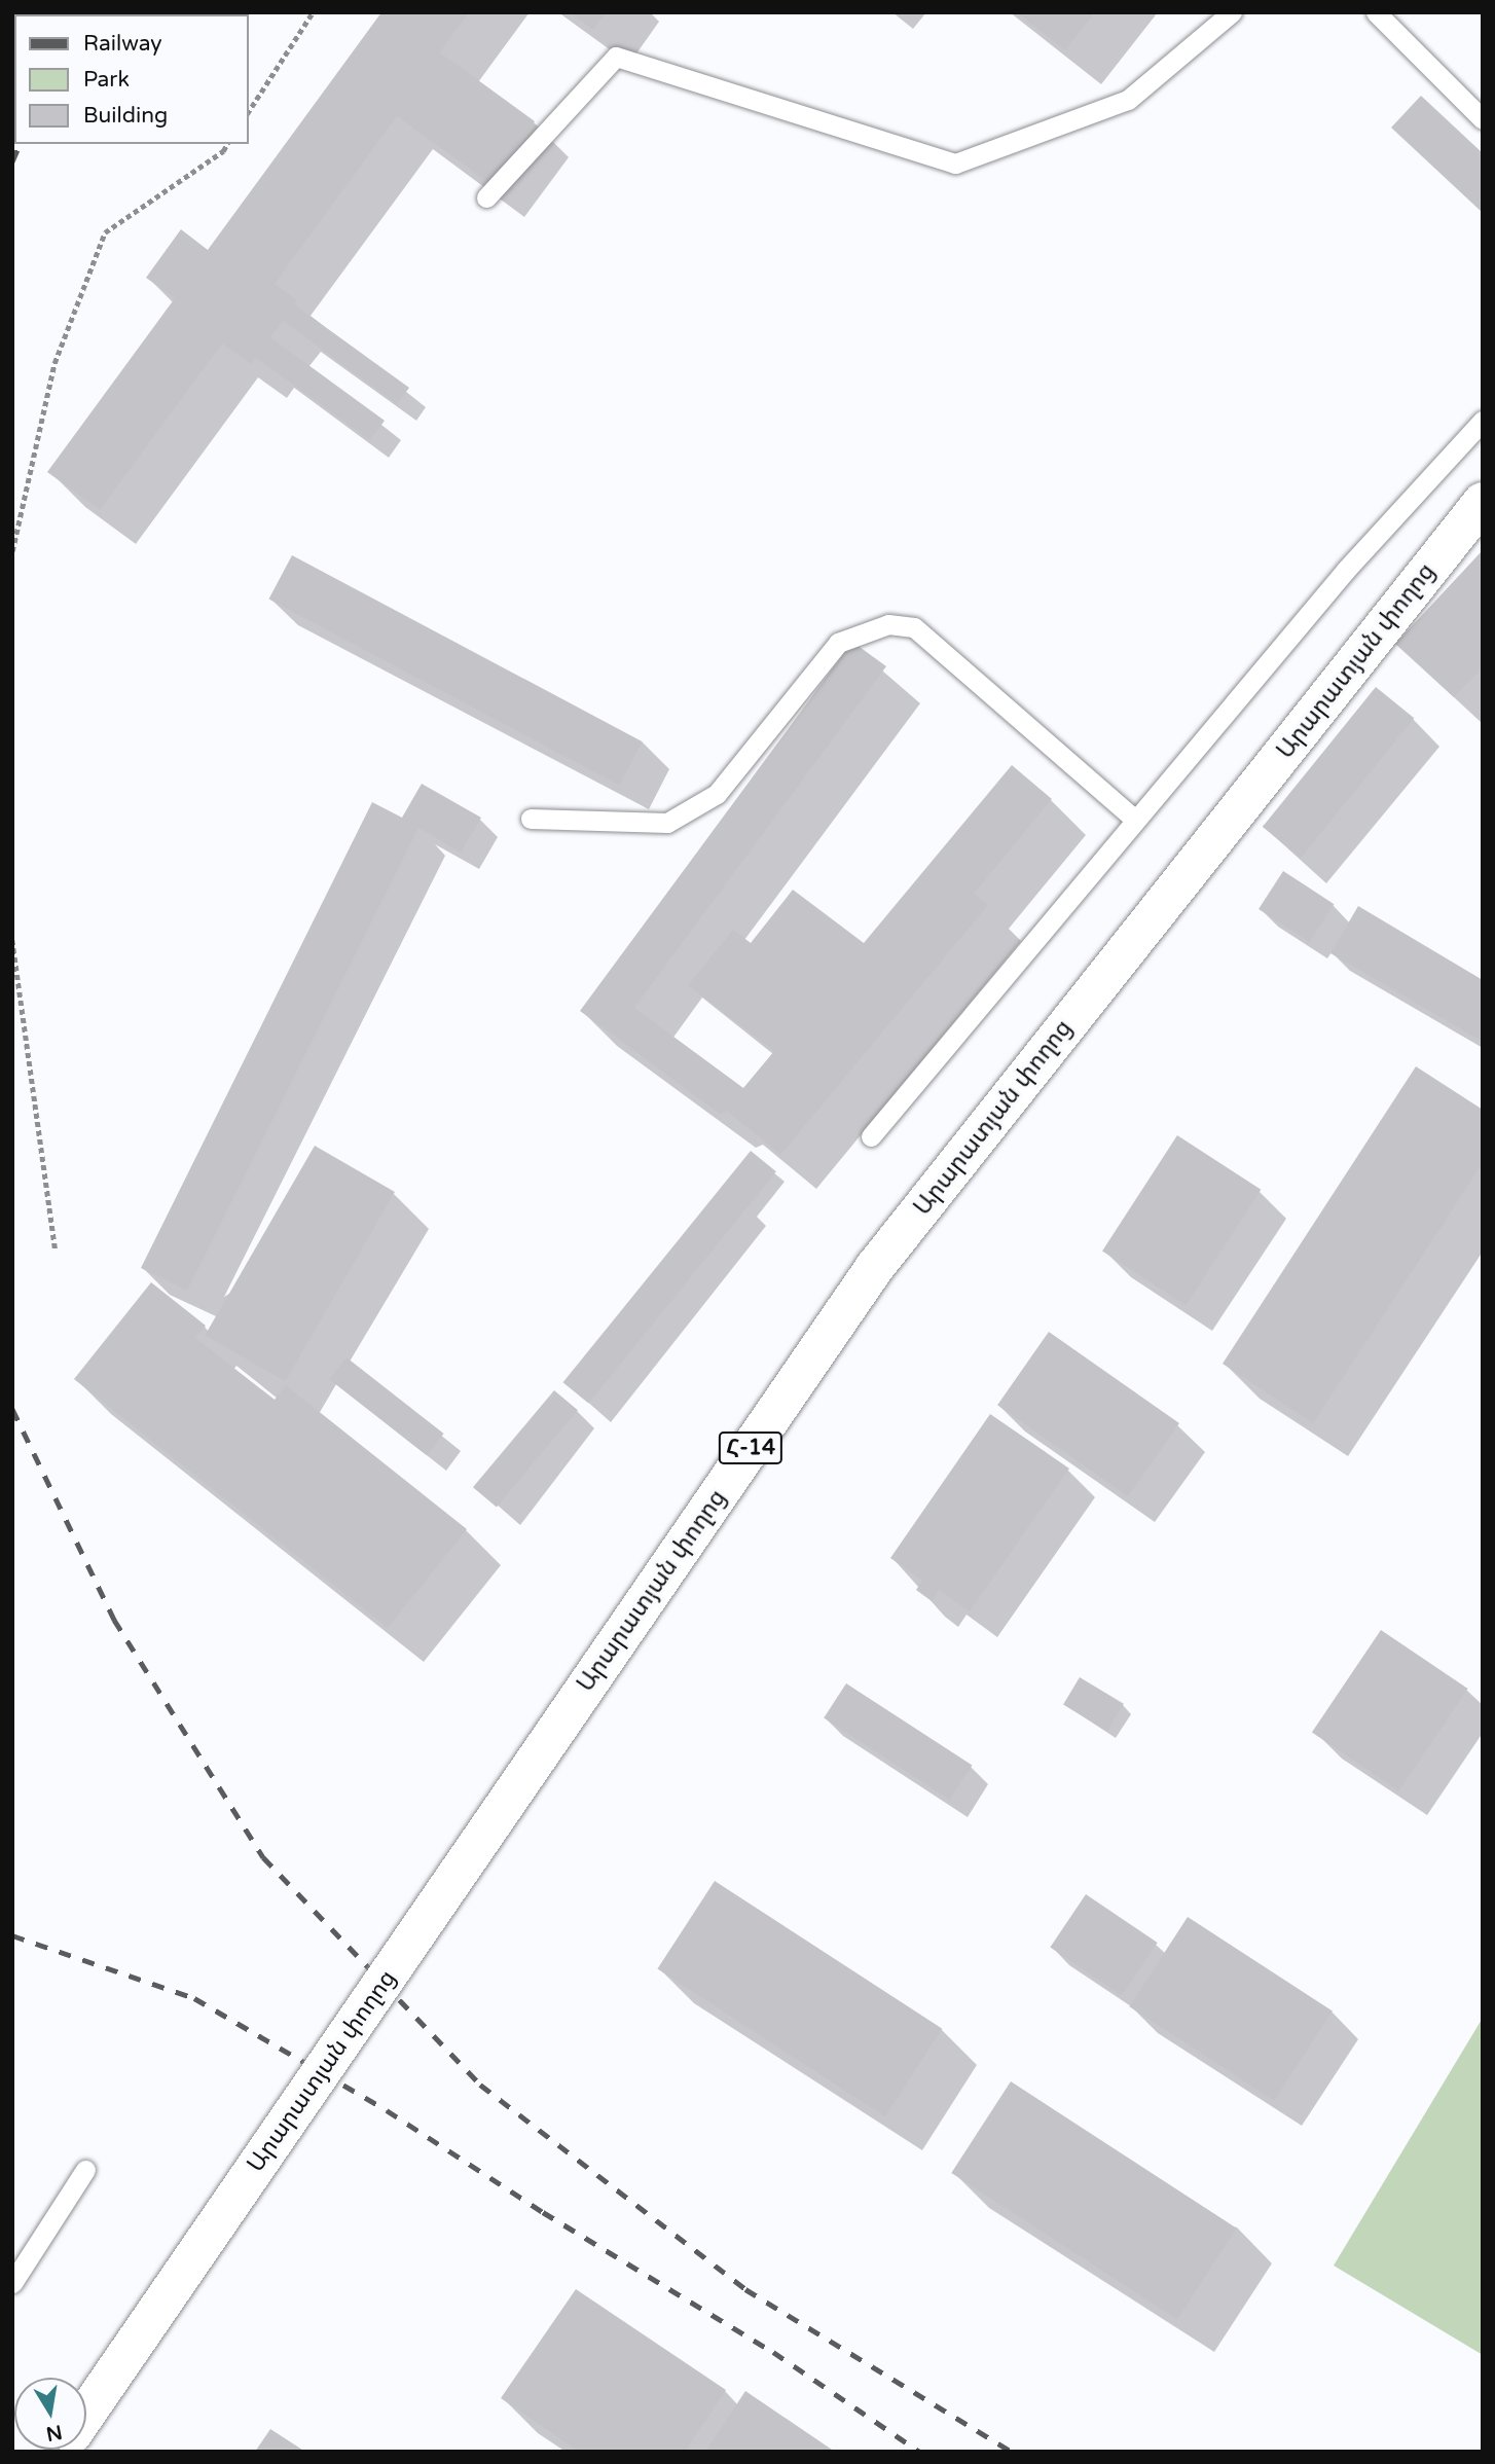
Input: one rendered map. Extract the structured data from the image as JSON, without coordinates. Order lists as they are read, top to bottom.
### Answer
{
  "streets": {
    "main road": ["Արարատյան փողոց", "Հ-14"]
  },
  "legend": ["Railway", "Park", "Building"],
  "north": "bottom"
}
